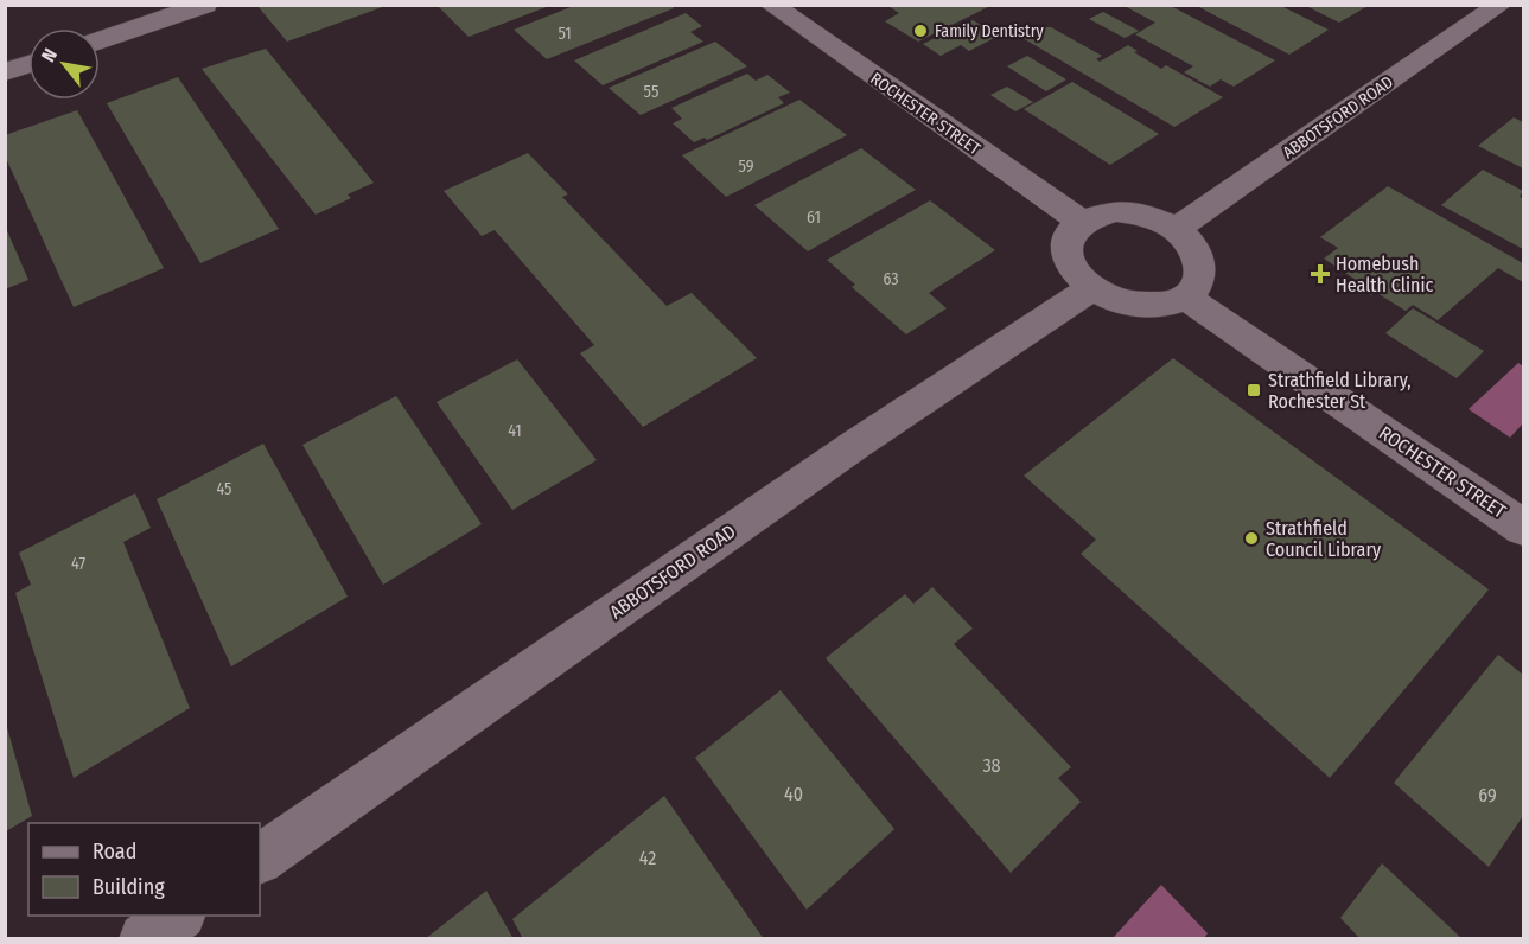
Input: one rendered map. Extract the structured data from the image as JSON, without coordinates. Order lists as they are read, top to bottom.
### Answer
{
  "streets": {
    "street": ["ROCHESTER STREET", "ABBOTSFORD ROAD"]
  },
  "crossings": [
    ["ROCHESTER STREET", "ABBOTSFORD ROAD"]
  ],
  "places": {
    "other": ["Family Dentistry", "Strathfield Council Library"],
    "health": ["Homebush Health Clinic"],
    "transit": ["Strathfield Library, Rochester St"]
  },
  "house_numbers": [
    "51",
    "55",
    "59",
    "61",
    "63",
    "41",
    "45",
    "47",
    "38",
    "40",
    "69",
    "42"
  ],
  "legend": ["Road", "Building"],
  "north": "top left"
}
